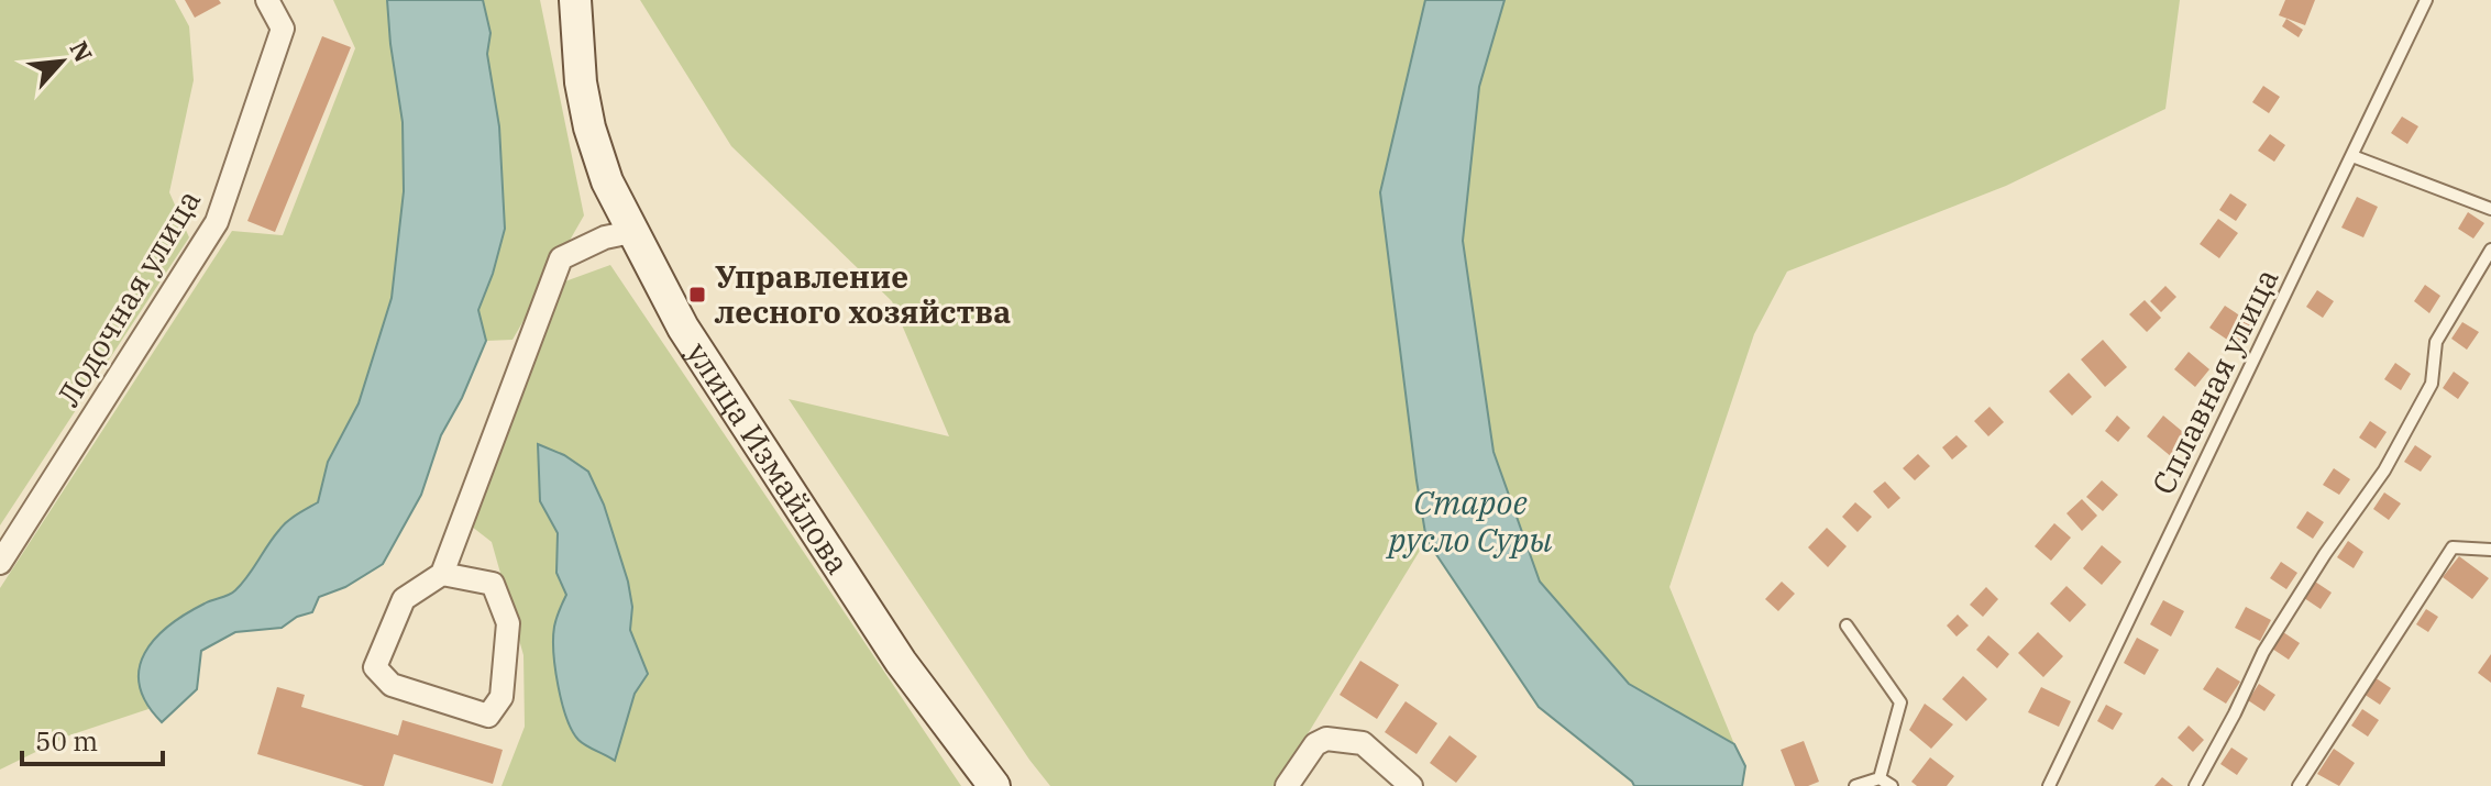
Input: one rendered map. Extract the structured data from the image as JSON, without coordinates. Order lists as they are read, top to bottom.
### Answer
{
  "streets": {
    "main road": ["улица Измайлова"],
    "street": ["Лодочная улица"],
    "lane": ["Сплавная улица"]
  },
  "water": ["Старое русло Суры"],
  "places": {
    "transit": ["Управление лесного хозяйства"]
  },
  "scale_bar": "50 m",
  "north": "top right"
}
